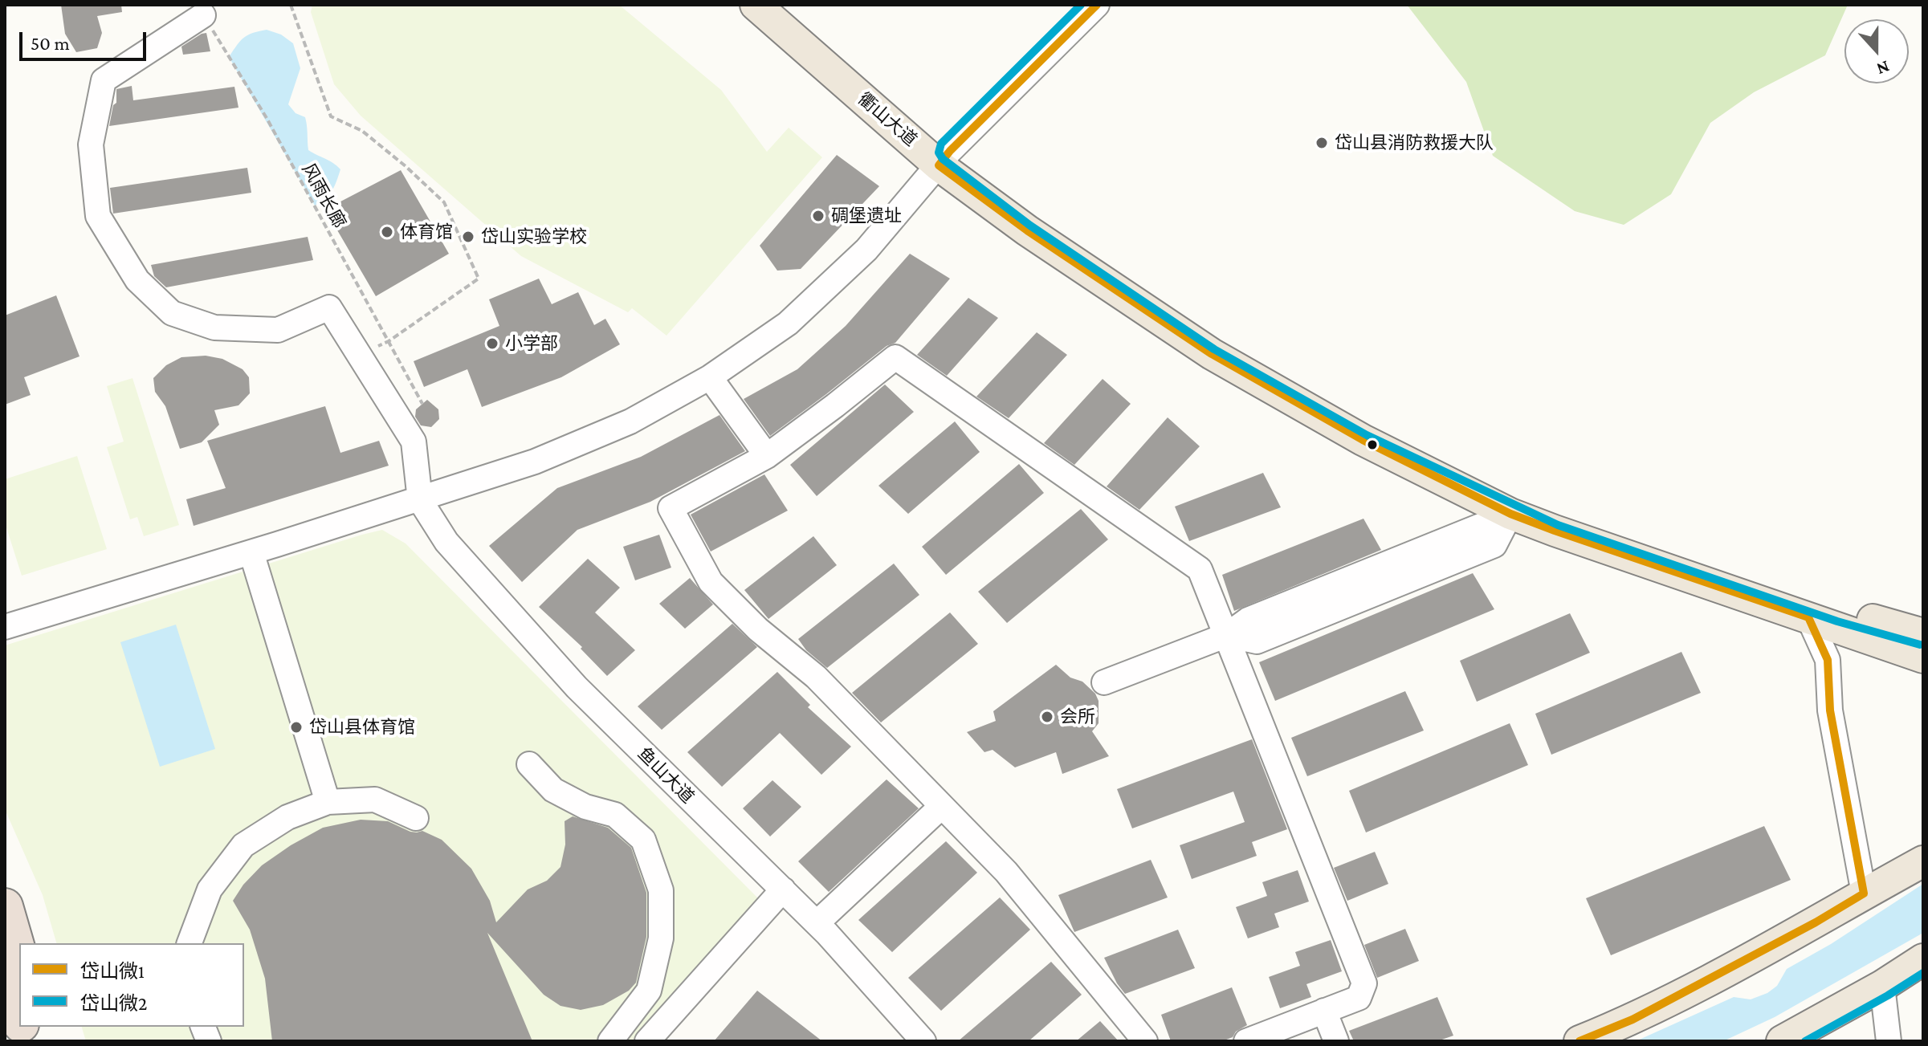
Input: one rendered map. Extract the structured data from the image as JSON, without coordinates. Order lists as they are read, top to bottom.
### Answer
{
  "streets": {
    "main road": ["衢山大道"],
    "street": ["鱼山大道"],
    "path": ["风雨长廊"]
  },
  "places": [
    "岱山县消防救援大队",
    "碉堡遗址",
    "体育馆",
    "岱山实验学校",
    "小学部",
    "会所",
    "岱山县体育馆"
  ],
  "lines": ["transit line 岱山微1", "transit line 岱山微2"],
  "legend": ["岱山微1", "岱山微2"],
  "scale_bar": "50 m",
  "north": "bottom"
}
